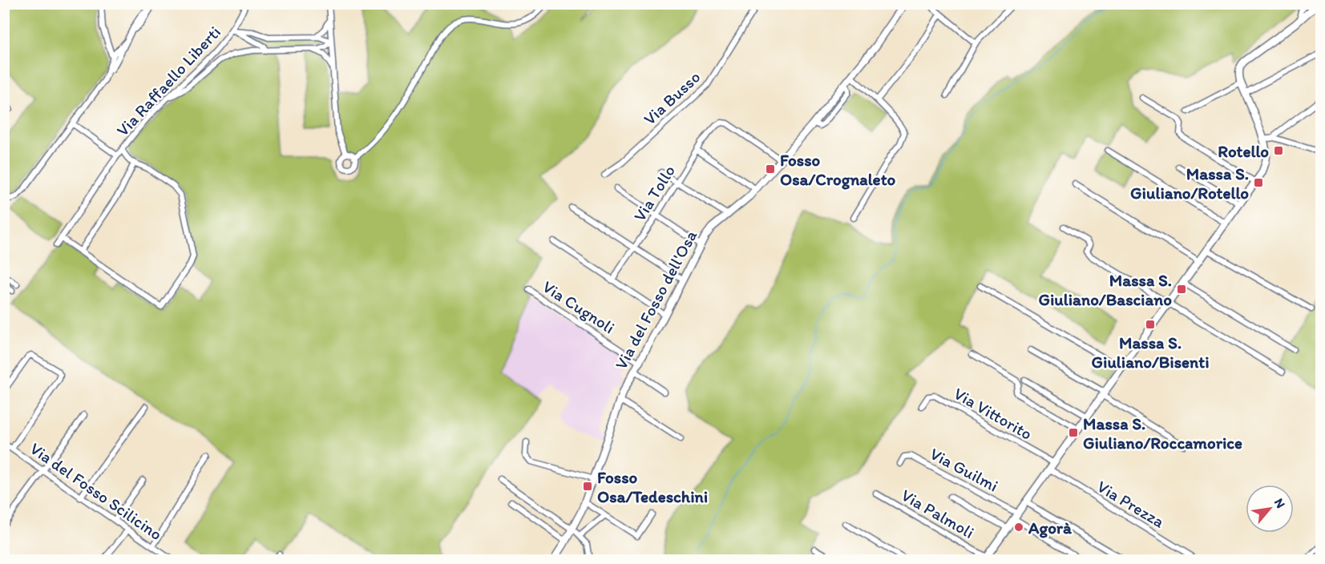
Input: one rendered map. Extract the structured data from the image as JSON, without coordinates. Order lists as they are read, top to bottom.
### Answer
{
  "streets": {
    "street": [
      "Via Raffaello Liberti",
      "Via Busso",
      "Via Tollo",
      "Via del Fosso dell'Osa",
      "Via Cugnoli",
      "Via Vittorito",
      "Via Guilmi",
      "Via del Fosso Scilicino",
      "Via Prezza",
      "Via Palmoli"
    ]
  },
  "crossings": [
    ["Via Tollo", "Via del Fosso dell'Osa"],
    ["Via del Fosso dell'Osa", "Via Cugnoli"],
    ["Via Vittorito", "Via Prezza"]
  ],
  "places": {
    "transit": [
      "Rotello",
      "Fosso Osa/Crognaleto",
      "Massa S. Giuliano/Rotello",
      "Massa S. Giuliano/Basciano",
      "Massa S. Giuliano/Bisenti",
      "Massa S. Giuliano/Roccamorice",
      "Fosso Osa/Tedeschini"
    ],
    "other": ["Agorà"]
  },
  "north": "top right"
}
